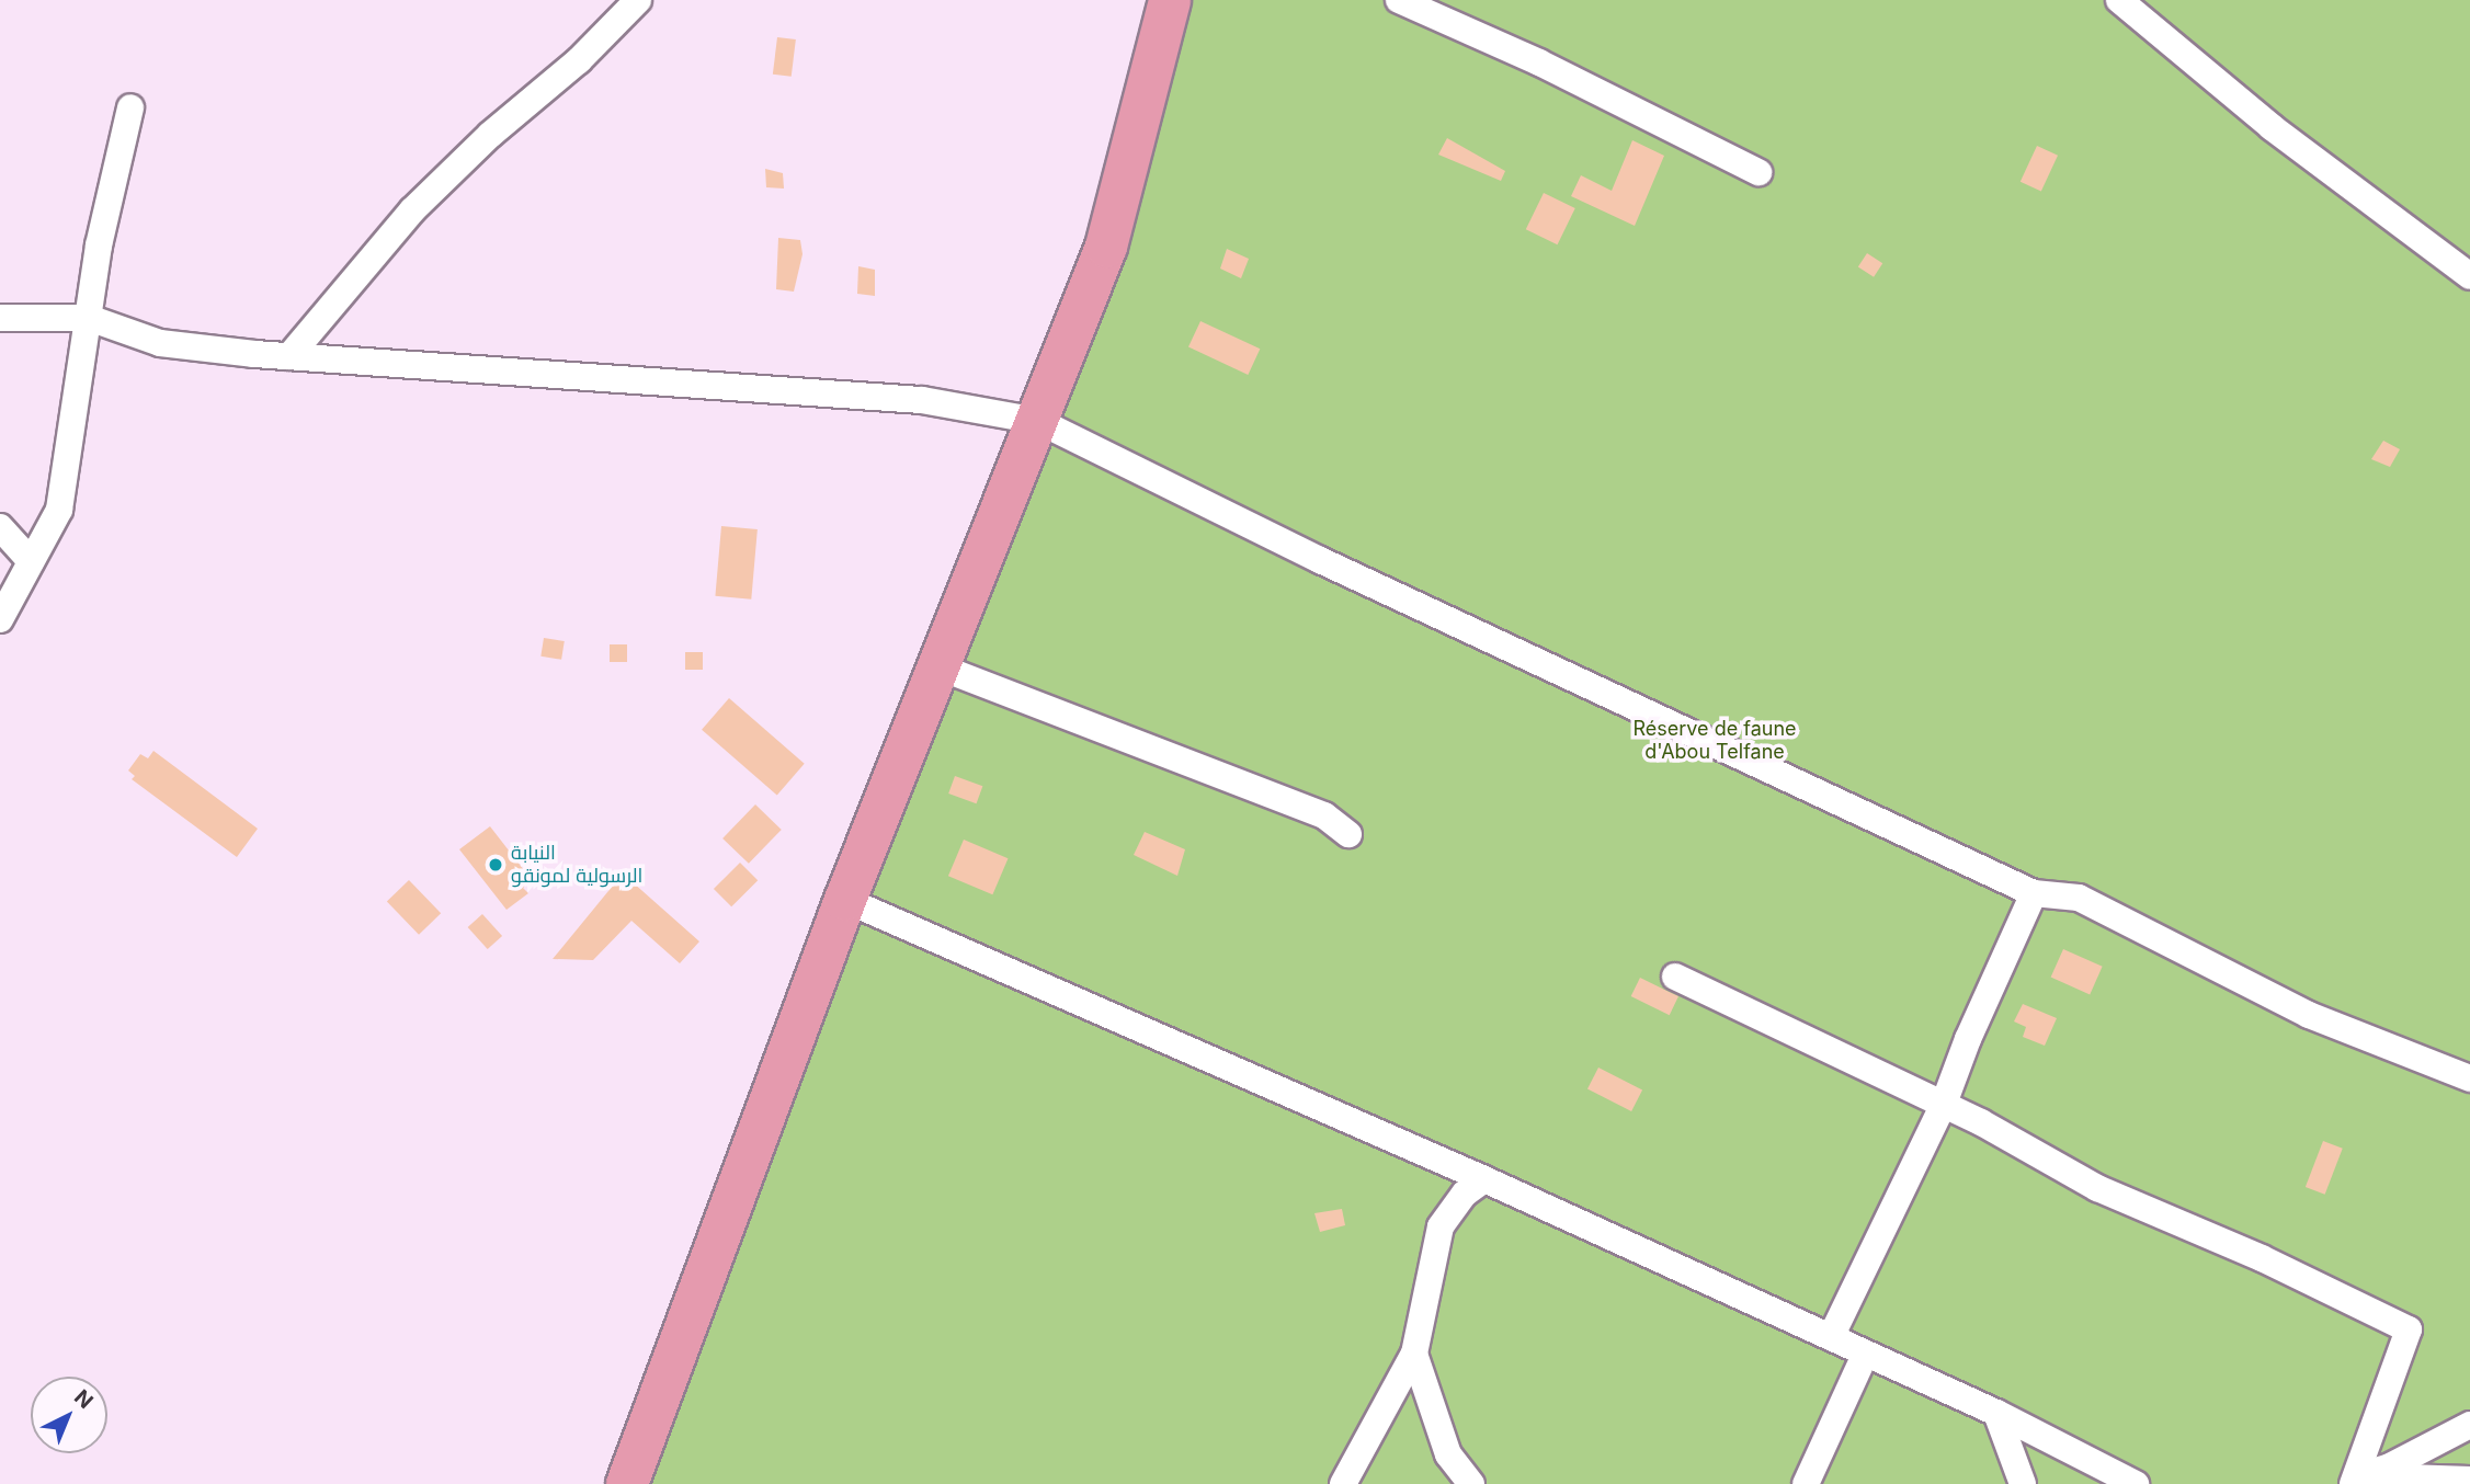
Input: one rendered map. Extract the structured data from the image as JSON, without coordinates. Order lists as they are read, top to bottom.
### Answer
{
  "parks": ["Réserve de faune d'Abou Telfane"],
  "places": ["النيابة الرسولية لمونقو"],
  "north": "top right"
}
